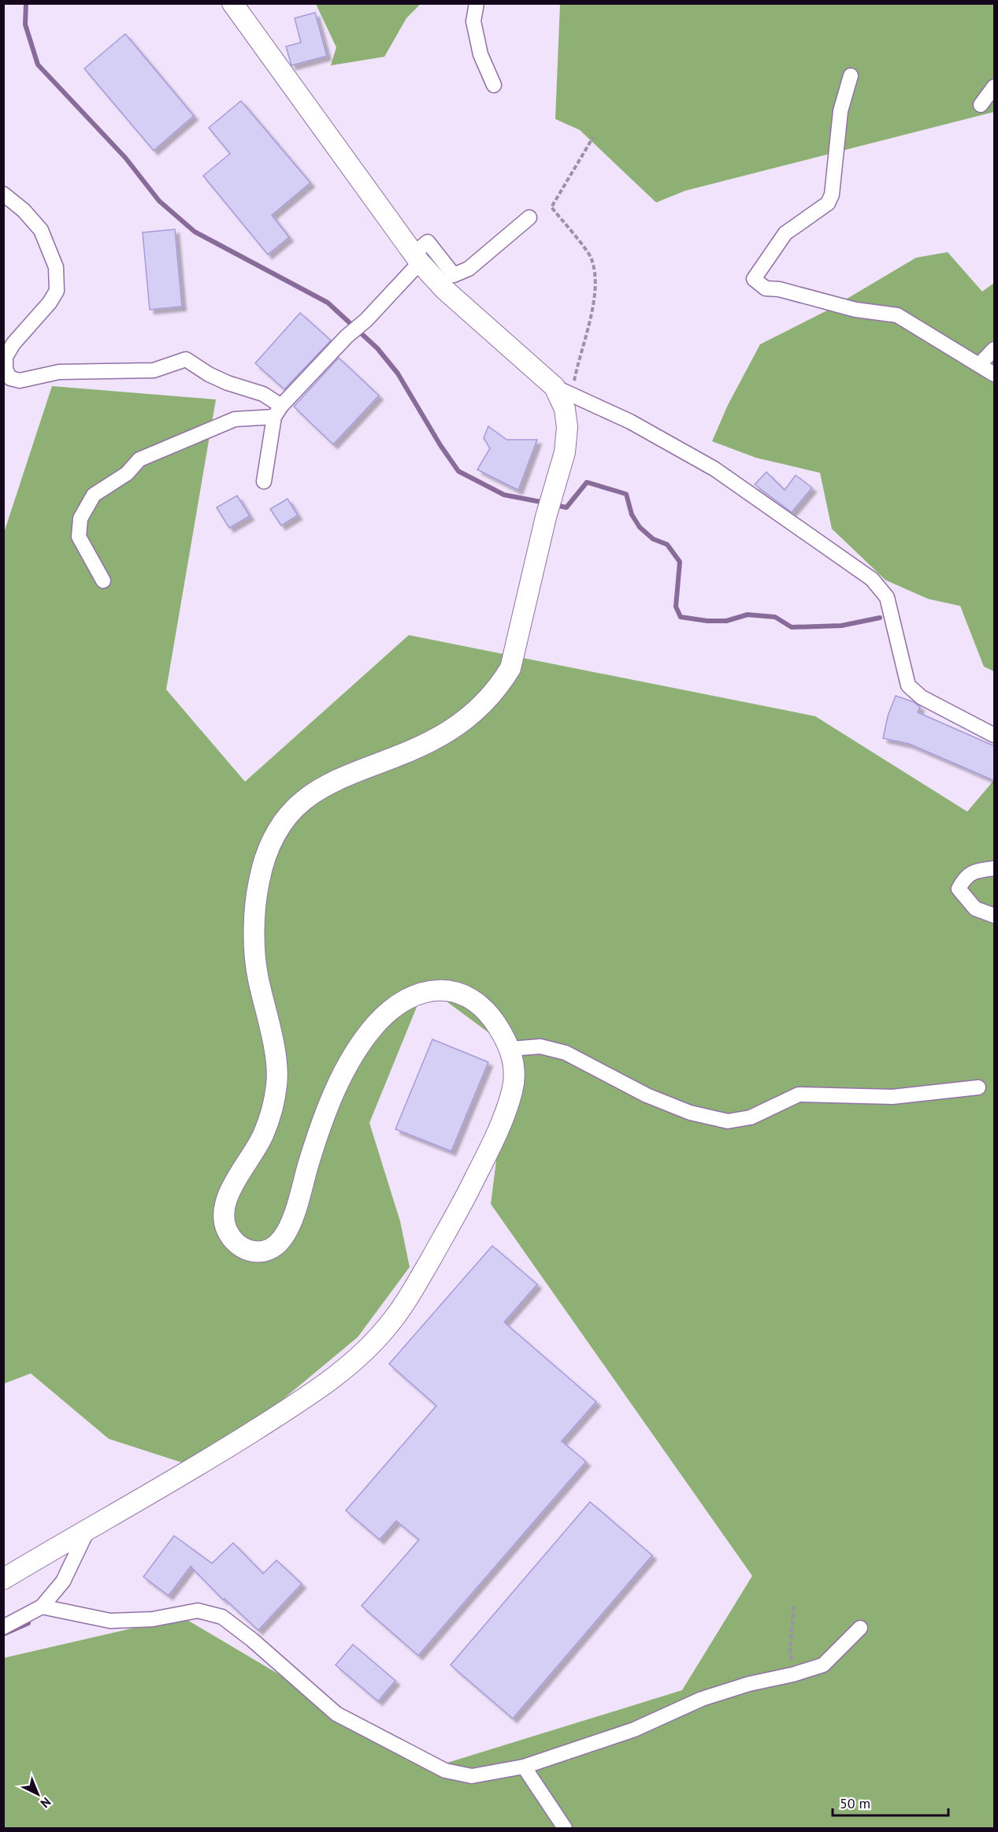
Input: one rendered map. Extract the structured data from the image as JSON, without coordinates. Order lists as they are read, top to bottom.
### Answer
{
  "scale_bar": "50 m",
  "north": "bottom right"
}
